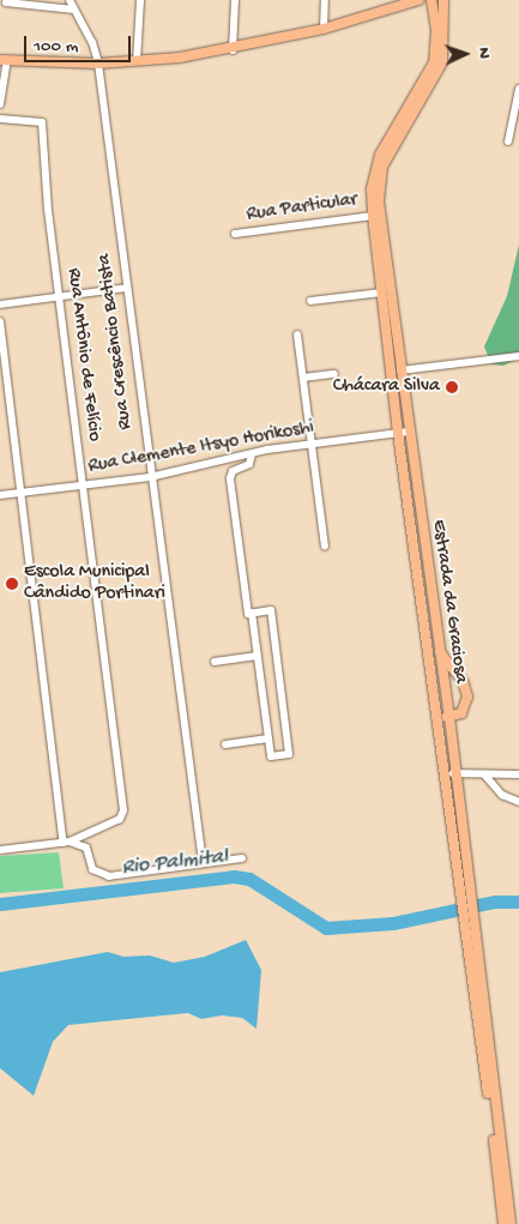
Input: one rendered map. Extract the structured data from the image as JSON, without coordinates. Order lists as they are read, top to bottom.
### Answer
{
  "streets": {
    "main road": ["Estrada da Graciosa"],
    "street": [
      "Rua Particular",
      "Rua Crescêncio Batista",
      "Rua Antônio de Felício",
      "Rua Clemente Itsyo Horikoshi"
    ]
  },
  "crossings": [
    ["Rua Particular", "Estrada da Graciosa"],
    ["Rua Crescêncio Batista", "Rua Clemente Itsyo Horikoshi"],
    ["Rua Antônio de Felício", "Rua Clemente Itsyo Horikoshi"],
    ["Rua Clemente Itsyo Horikoshi", "Estrada da Graciosa"]
  ],
  "water": ["Rio Palmital"],
  "places": ["Chácara Silva", "Escola Municipal Cândido Portinari"],
  "scale_bar": "100 m",
  "north": "right"
}
